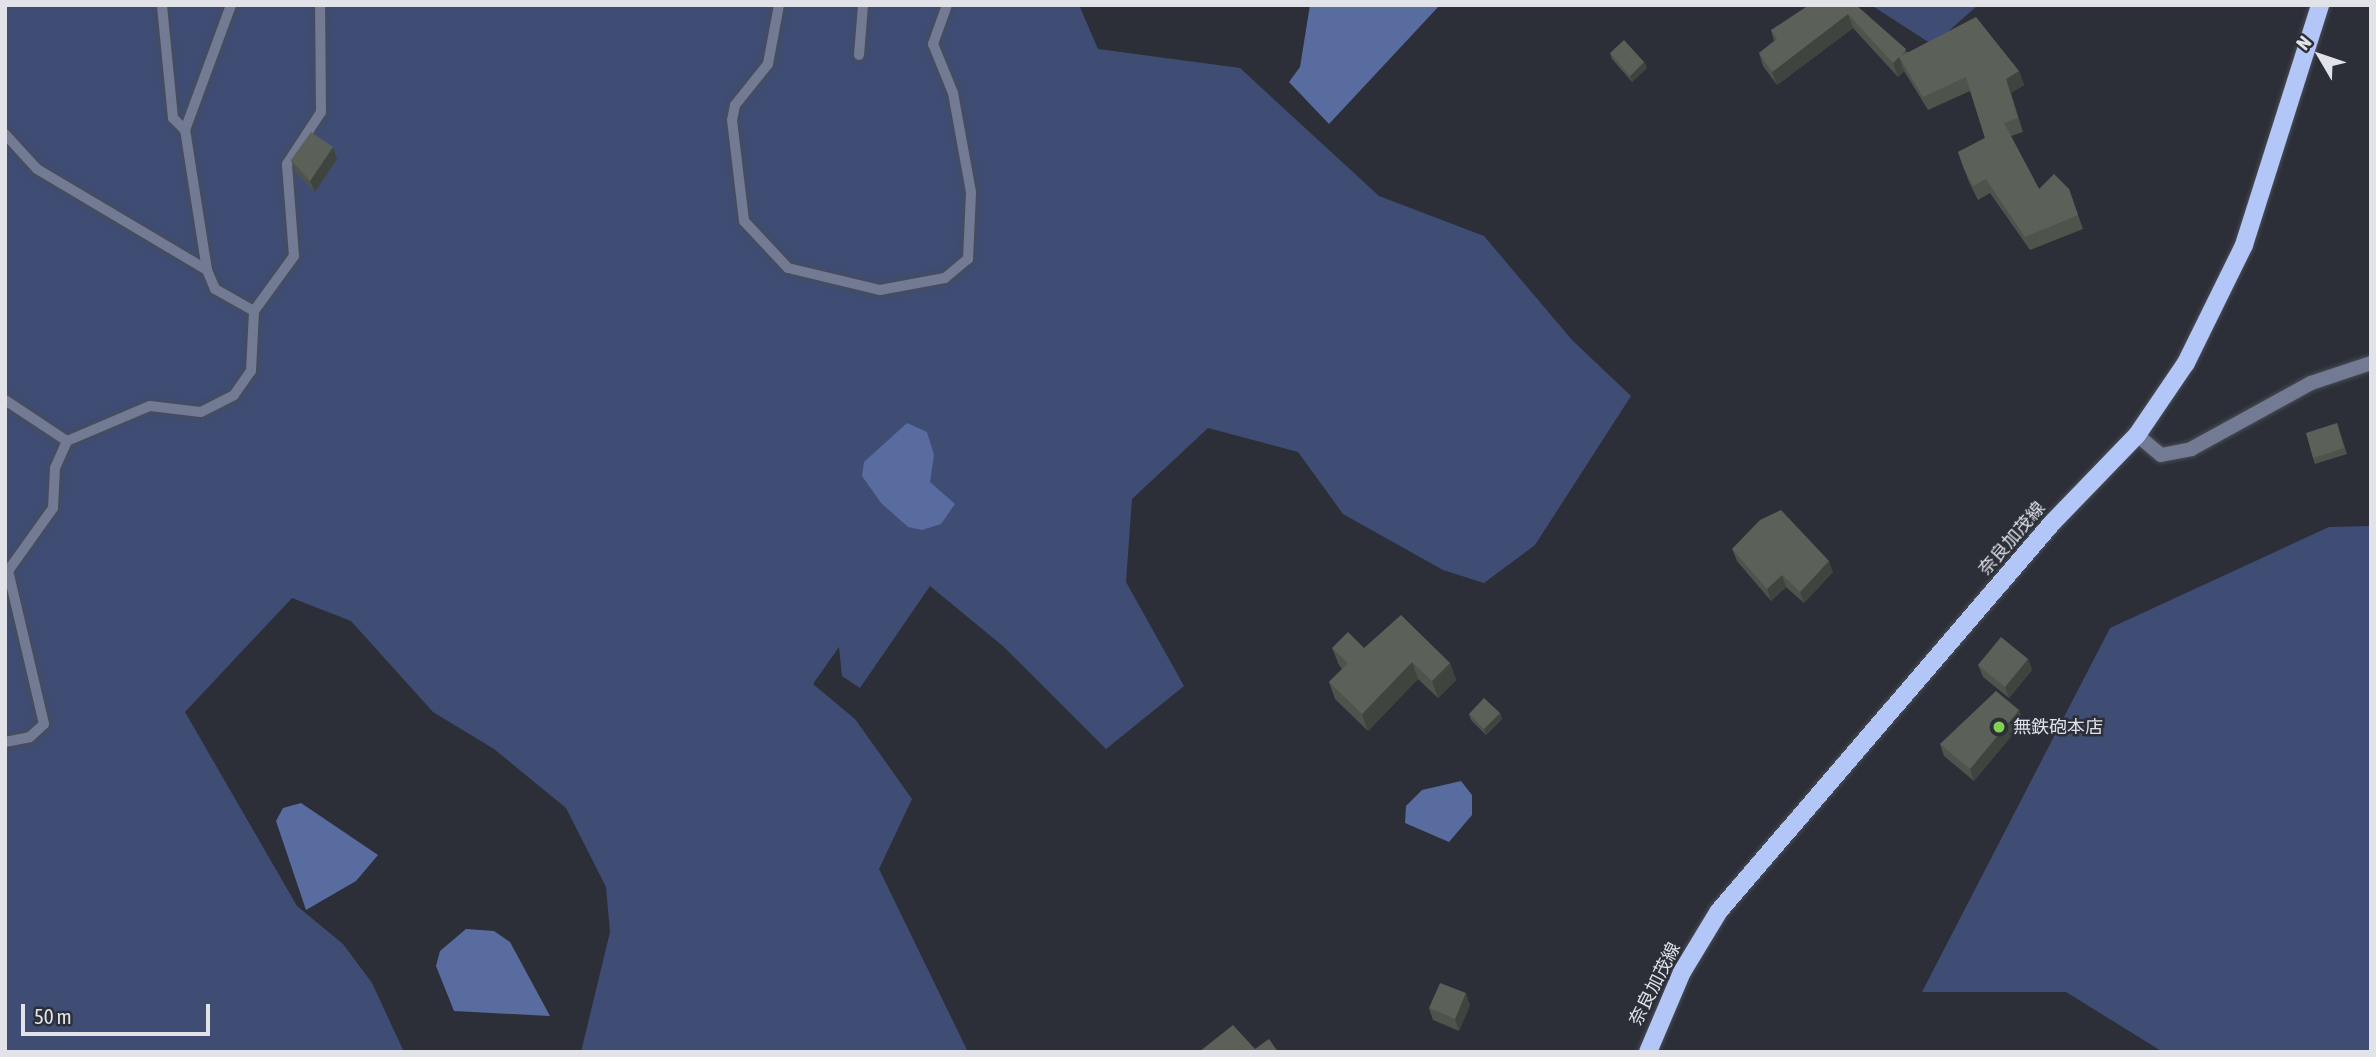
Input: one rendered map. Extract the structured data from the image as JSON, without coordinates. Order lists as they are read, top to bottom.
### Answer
{
  "streets": {
    "main road": ["奈良加茂線"]
  },
  "places": ["無鉄砲本店"],
  "scale_bar": "50 m",
  "north": "top left"
}
